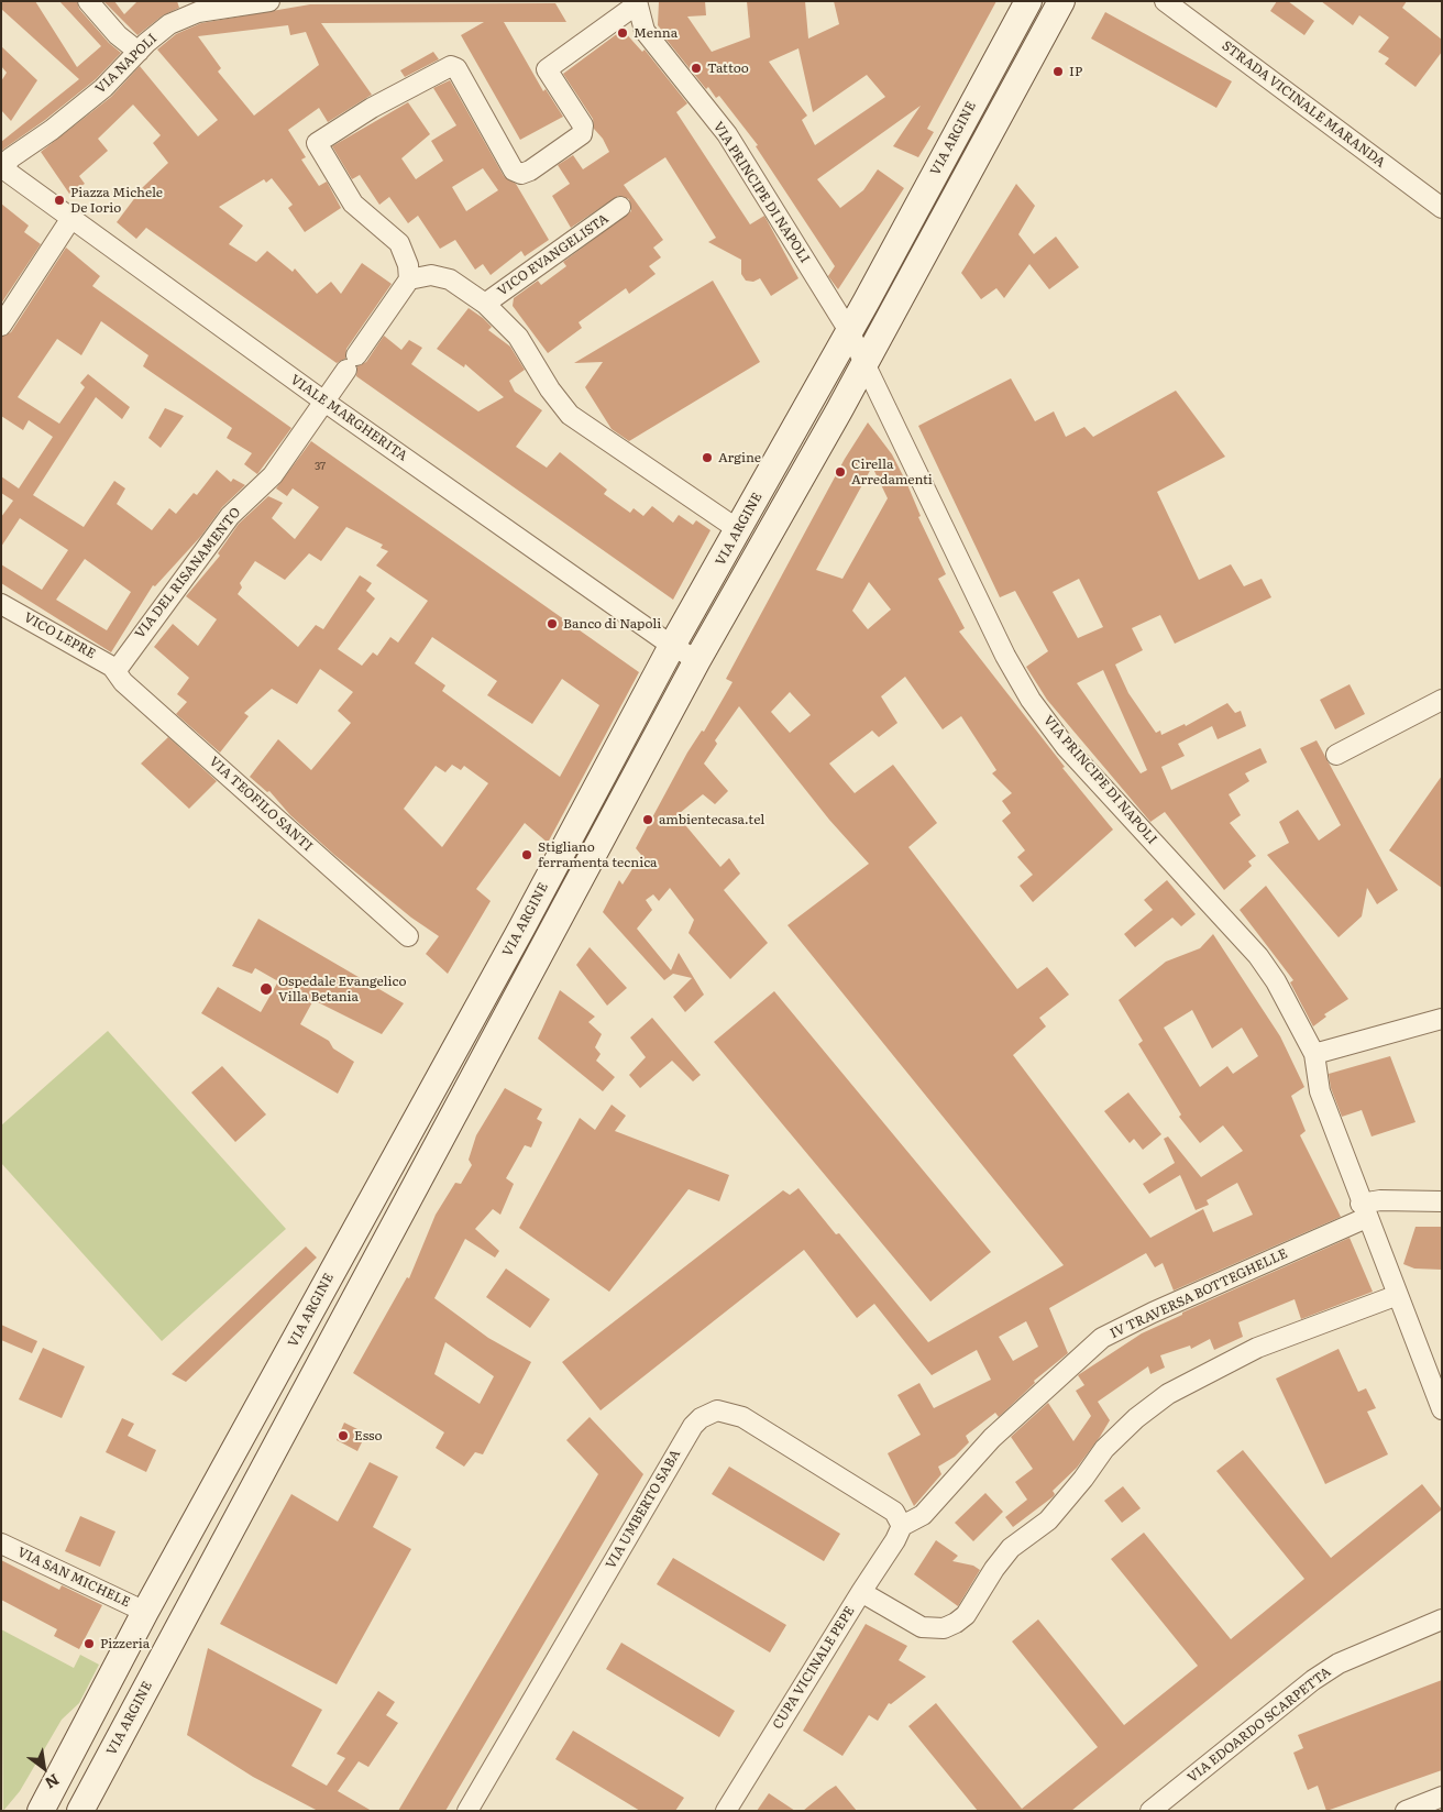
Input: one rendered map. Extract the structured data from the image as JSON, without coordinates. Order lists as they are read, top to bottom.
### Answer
{
  "streets": {
    "street": [
      "VIA NAPOLI",
      "STRADA VICINALE MARANDA",
      "VIA ARGINE",
      "VIA PRINCIPE DI NAPOLI",
      "VICO EVANGELISTA",
      "VIALE MARGHERITA",
      "VIA DEL RISANAMENTO",
      "VICO LEPRE",
      "VIA TEOFILO SANTI",
      "IV TRAVERSA BOTTEGHELLE",
      "VIA UMBERTO SABA",
      "VIA SAN MICHELE",
      "CUPA VICINALE PEPE",
      "VIA EDOARDO SCARPETTA"
    ]
  },
  "crossings": [
    ["VIA NAPOLI", "VIALE MARGHERITA"],
    ["VIA ARGINE", "VIA PRINCIPE DI NAPOLI"],
    ["VIA ARGINE", "VIALE MARGHERITA"],
    ["VIA ARGINE", "VIA SAN MICHELE"],
    ["VIA PRINCIPE DI NAPOLI", "IV TRAVERSA BOTTEGHELLE"],
    ["VIALE MARGHERITA", "VIA DEL RISANAMENTO"],
    ["VIA DEL RISANAMENTO", "VICO LEPRE"],
    ["VIA DEL RISANAMENTO", "VIA TEOFILO SANTI"],
    ["VICO LEPRE", "VIA TEOFILO SANTI"],
    ["IV TRAVERSA BOTTEGHELLE", "VIA UMBERTO SABA"],
    ["IV TRAVERSA BOTTEGHELLE", "CUPA VICINALE PEPE"],
    ["VIA UMBERTO SABA", "CUPA VICINALE PEPE"]
  ],
  "places": [
    "Menna",
    "Tattoo",
    "IP",
    "Piazza Michele De Iorio",
    "Argine",
    "Cirella Arredamenti",
    "Banco di Napoli",
    "ambientecasa.tel",
    "Stigliano ferramenta tecnica",
    "Ospedale Evangelico Villa Betania",
    "Esso",
    "Pizzeria"
  ],
  "house_numbers": ["37"],
  "north": "bottom right"
}
